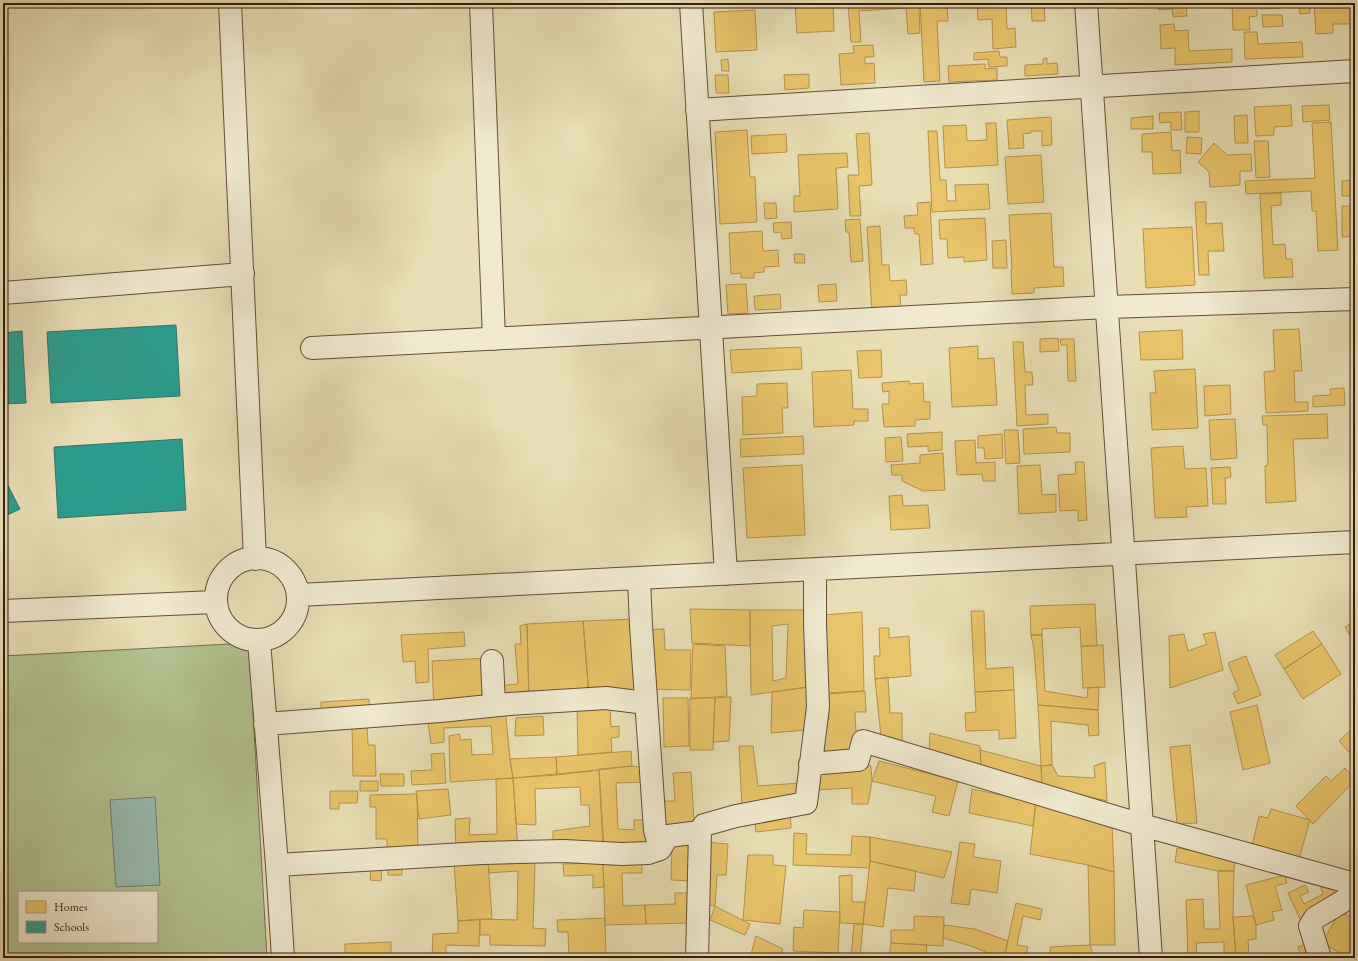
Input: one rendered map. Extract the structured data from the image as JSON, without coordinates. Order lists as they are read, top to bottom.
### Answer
{
  "legend": ["Homes", "Schools"]
}
